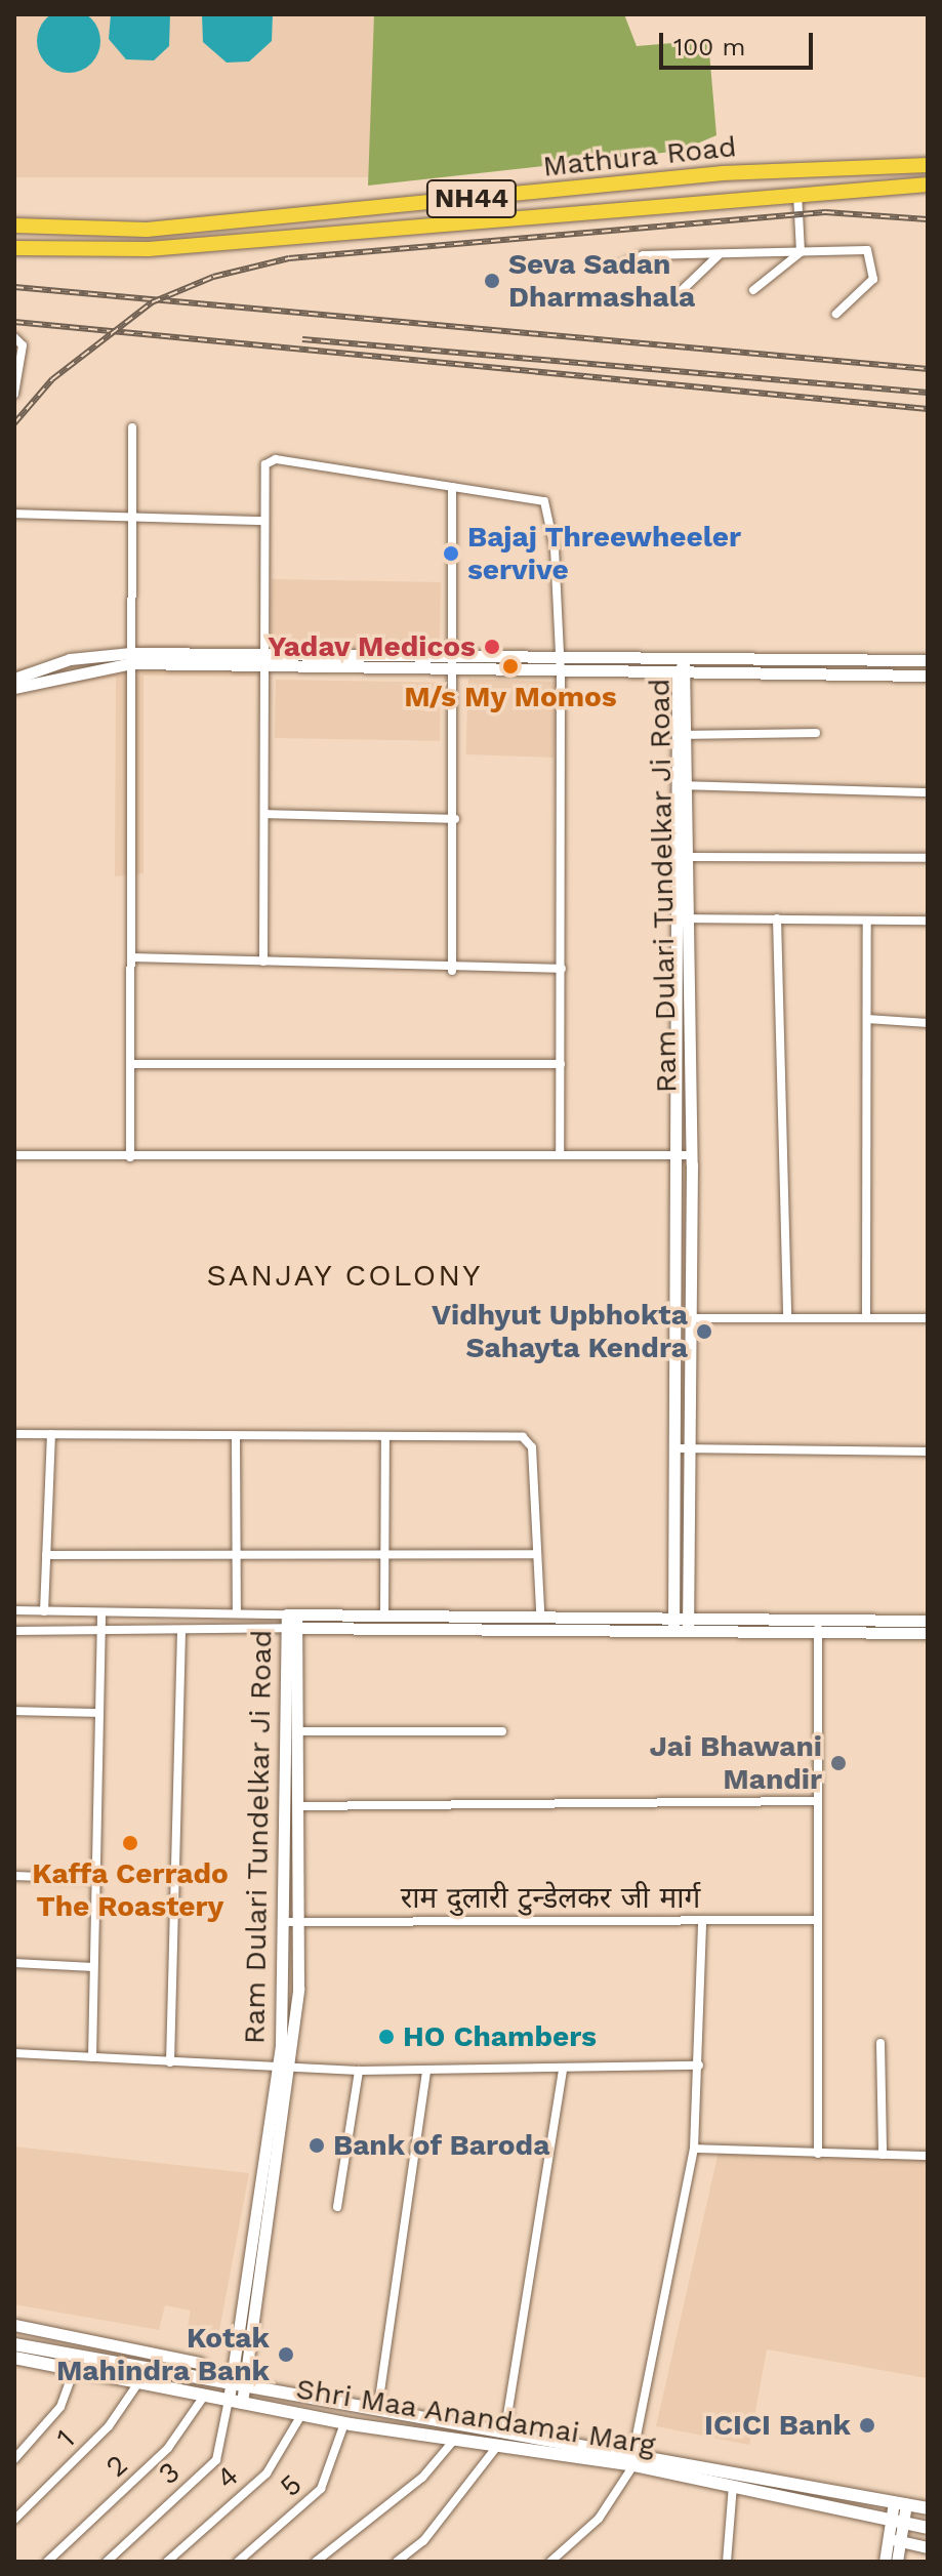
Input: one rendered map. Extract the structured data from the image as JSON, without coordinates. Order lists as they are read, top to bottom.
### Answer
{
  "streets": {
    "highway": ["Mathura Road", "NH44"],
    "main road": ["Shri Maa Anandamai Marg"],
    "street": [
      "Ram Dulari Tundelkar Ji Road",
      "राम दुलारी टुन्डेलकर जी मार्ग",
      "1",
      "2",
      "3",
      "4",
      "5"
    ]
  },
  "crossings": [
    ["Ram Dulari Tundelkar Ji Road", "राम दुलारी टुन्डेलकर जी मार्ग"],
    ["Ram Dulari Tundelkar Ji Road", "Shri Maa Anandamai Marg"],
    ["Shri Maa Anandamai Marg", "1"],
    ["Shri Maa Anandamai Marg", "2"],
    ["Shri Maa Anandamai Marg", "3"],
    ["Shri Maa Anandamai Marg", "4"],
    ["Shri Maa Anandamai Marg", "5"]
  ],
  "districts": ["SANJAY COLONY"],
  "places": [
    "Seva Sadan Dharmashala",
    "Bajaj Threewheeler servive",
    "Yadav Medicos",
    "M/s My Momos",
    "Vidhyut Upbhokta Sahayta Kendra",
    "Jai Bhawani Mandir",
    "Kaffa Cerrado The Roastery",
    "HO Chambers",
    "Bank of Baroda",
    "Kotak Mahindra Bank",
    "ICICI Bank"
  ],
  "scale_bar": "100 m"
}
